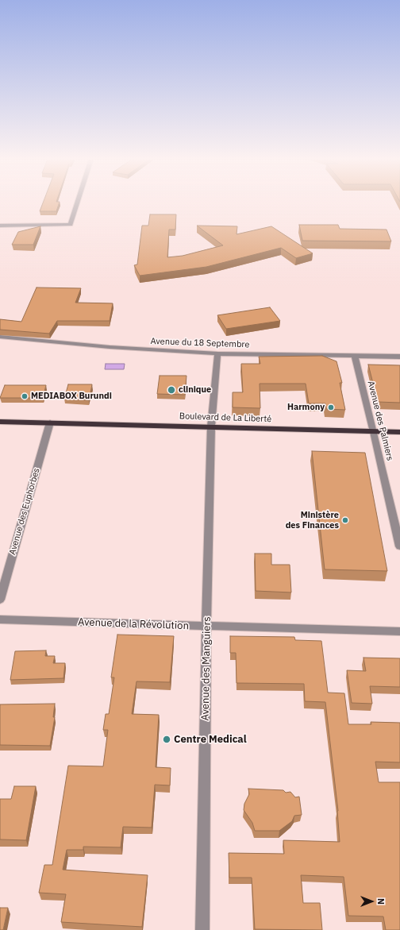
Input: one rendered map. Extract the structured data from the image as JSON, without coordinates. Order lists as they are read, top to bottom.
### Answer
{
  "streets": {
    "highway": ["Boulevard de La Liberté"],
    "street": [
      "Avenue du 18 Septembre",
      "Avenue des Palmiers",
      "Avenue des Euphorbes",
      "Avenue de la Révolution",
      "Avenue des Manguiers"
    ]
  },
  "crossings": [
    ["Avenue du 18 Septembre", "Avenue des Palmiers"],
    ["Avenue du 18 Septembre", "Avenue des Manguiers"],
    ["Boulevard de La Liberté", "Avenue des Palmiers"],
    ["Boulevard de La Liberté", "Avenue des Euphorbes"],
    ["Boulevard de La Liberté", "Avenue des Manguiers"],
    ["Avenue de la Révolution", "Avenue des Manguiers"]
  ],
  "places": [
    "clinique",
    "MEDIABOX Burundi",
    "Harmony",
    "Ministère des Finances",
    "Centre Medical"
  ],
  "north": "right"
}
